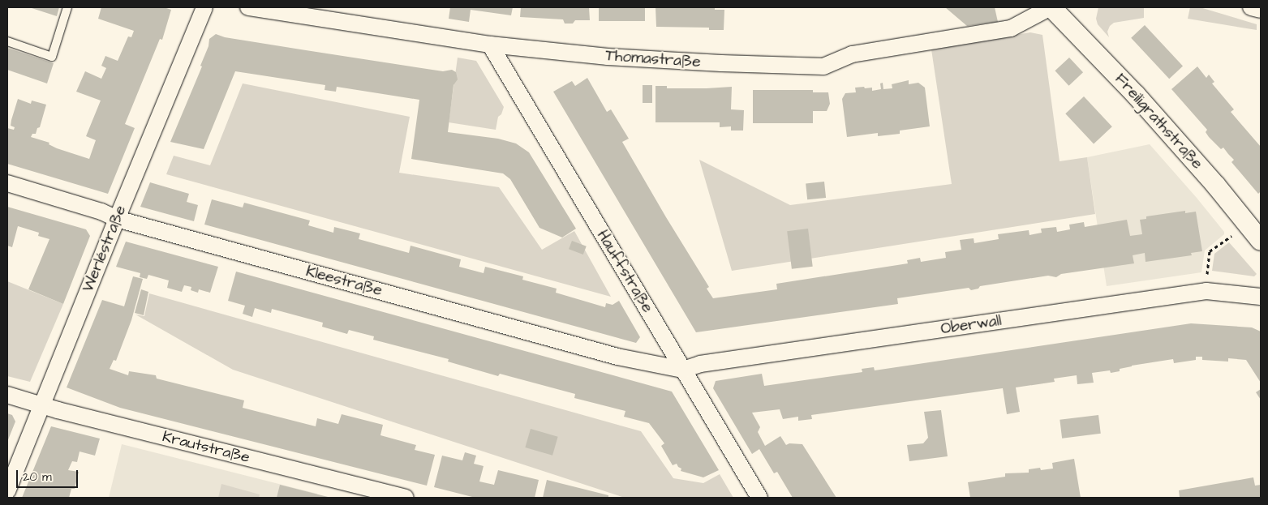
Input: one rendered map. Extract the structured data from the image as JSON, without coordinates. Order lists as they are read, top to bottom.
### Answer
{
  "streets": {
    "street": [
      "Thomastraße",
      "Freiligrathstraße",
      "Werléstraße",
      "Hauffstraße",
      "Kleestraße",
      "Oberwall",
      "Krautstraße"
    ]
  },
  "crossings": [
    ["Thomastraße", "Freiligrathstraße"],
    ["Thomastraße", "Hauffstraße"],
    ["Werléstraße", "Kleestraße"],
    ["Werléstraße", "Krautstraße"],
    ["Hauffstraße", "Kleestraße"],
    ["Hauffstraße", "Oberwall"],
    ["Kleestraße", "Oberwall"]
  ],
  "scale_bar": "20 m"
}
